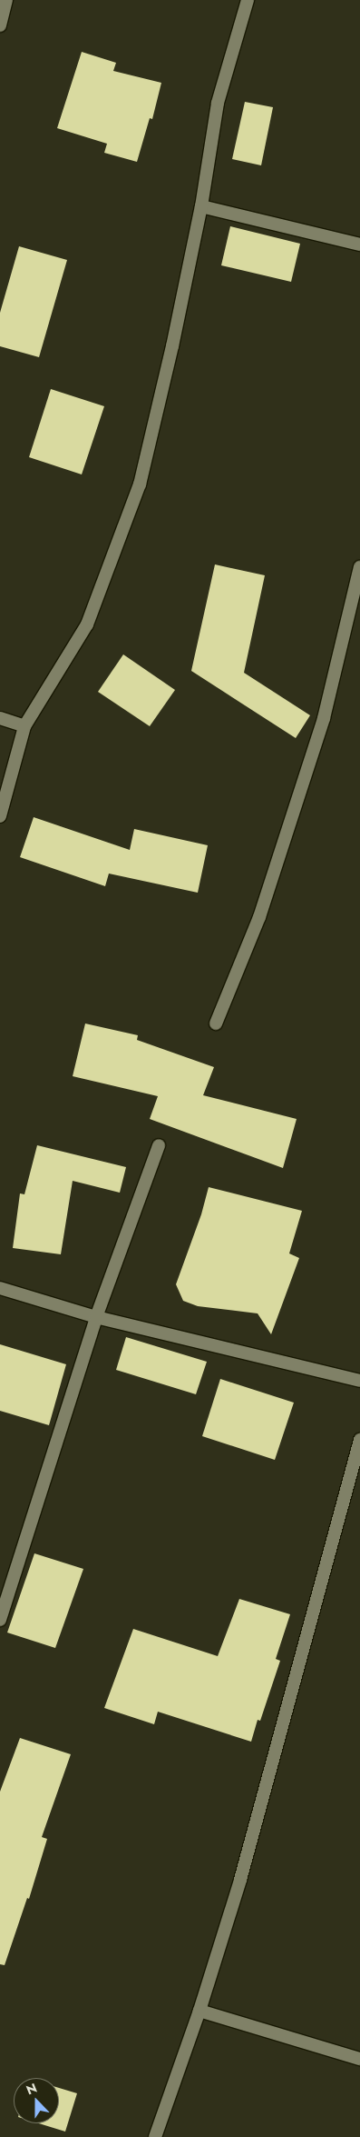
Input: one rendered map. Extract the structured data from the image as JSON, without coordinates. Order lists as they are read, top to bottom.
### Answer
{
  "north": "top"
}
